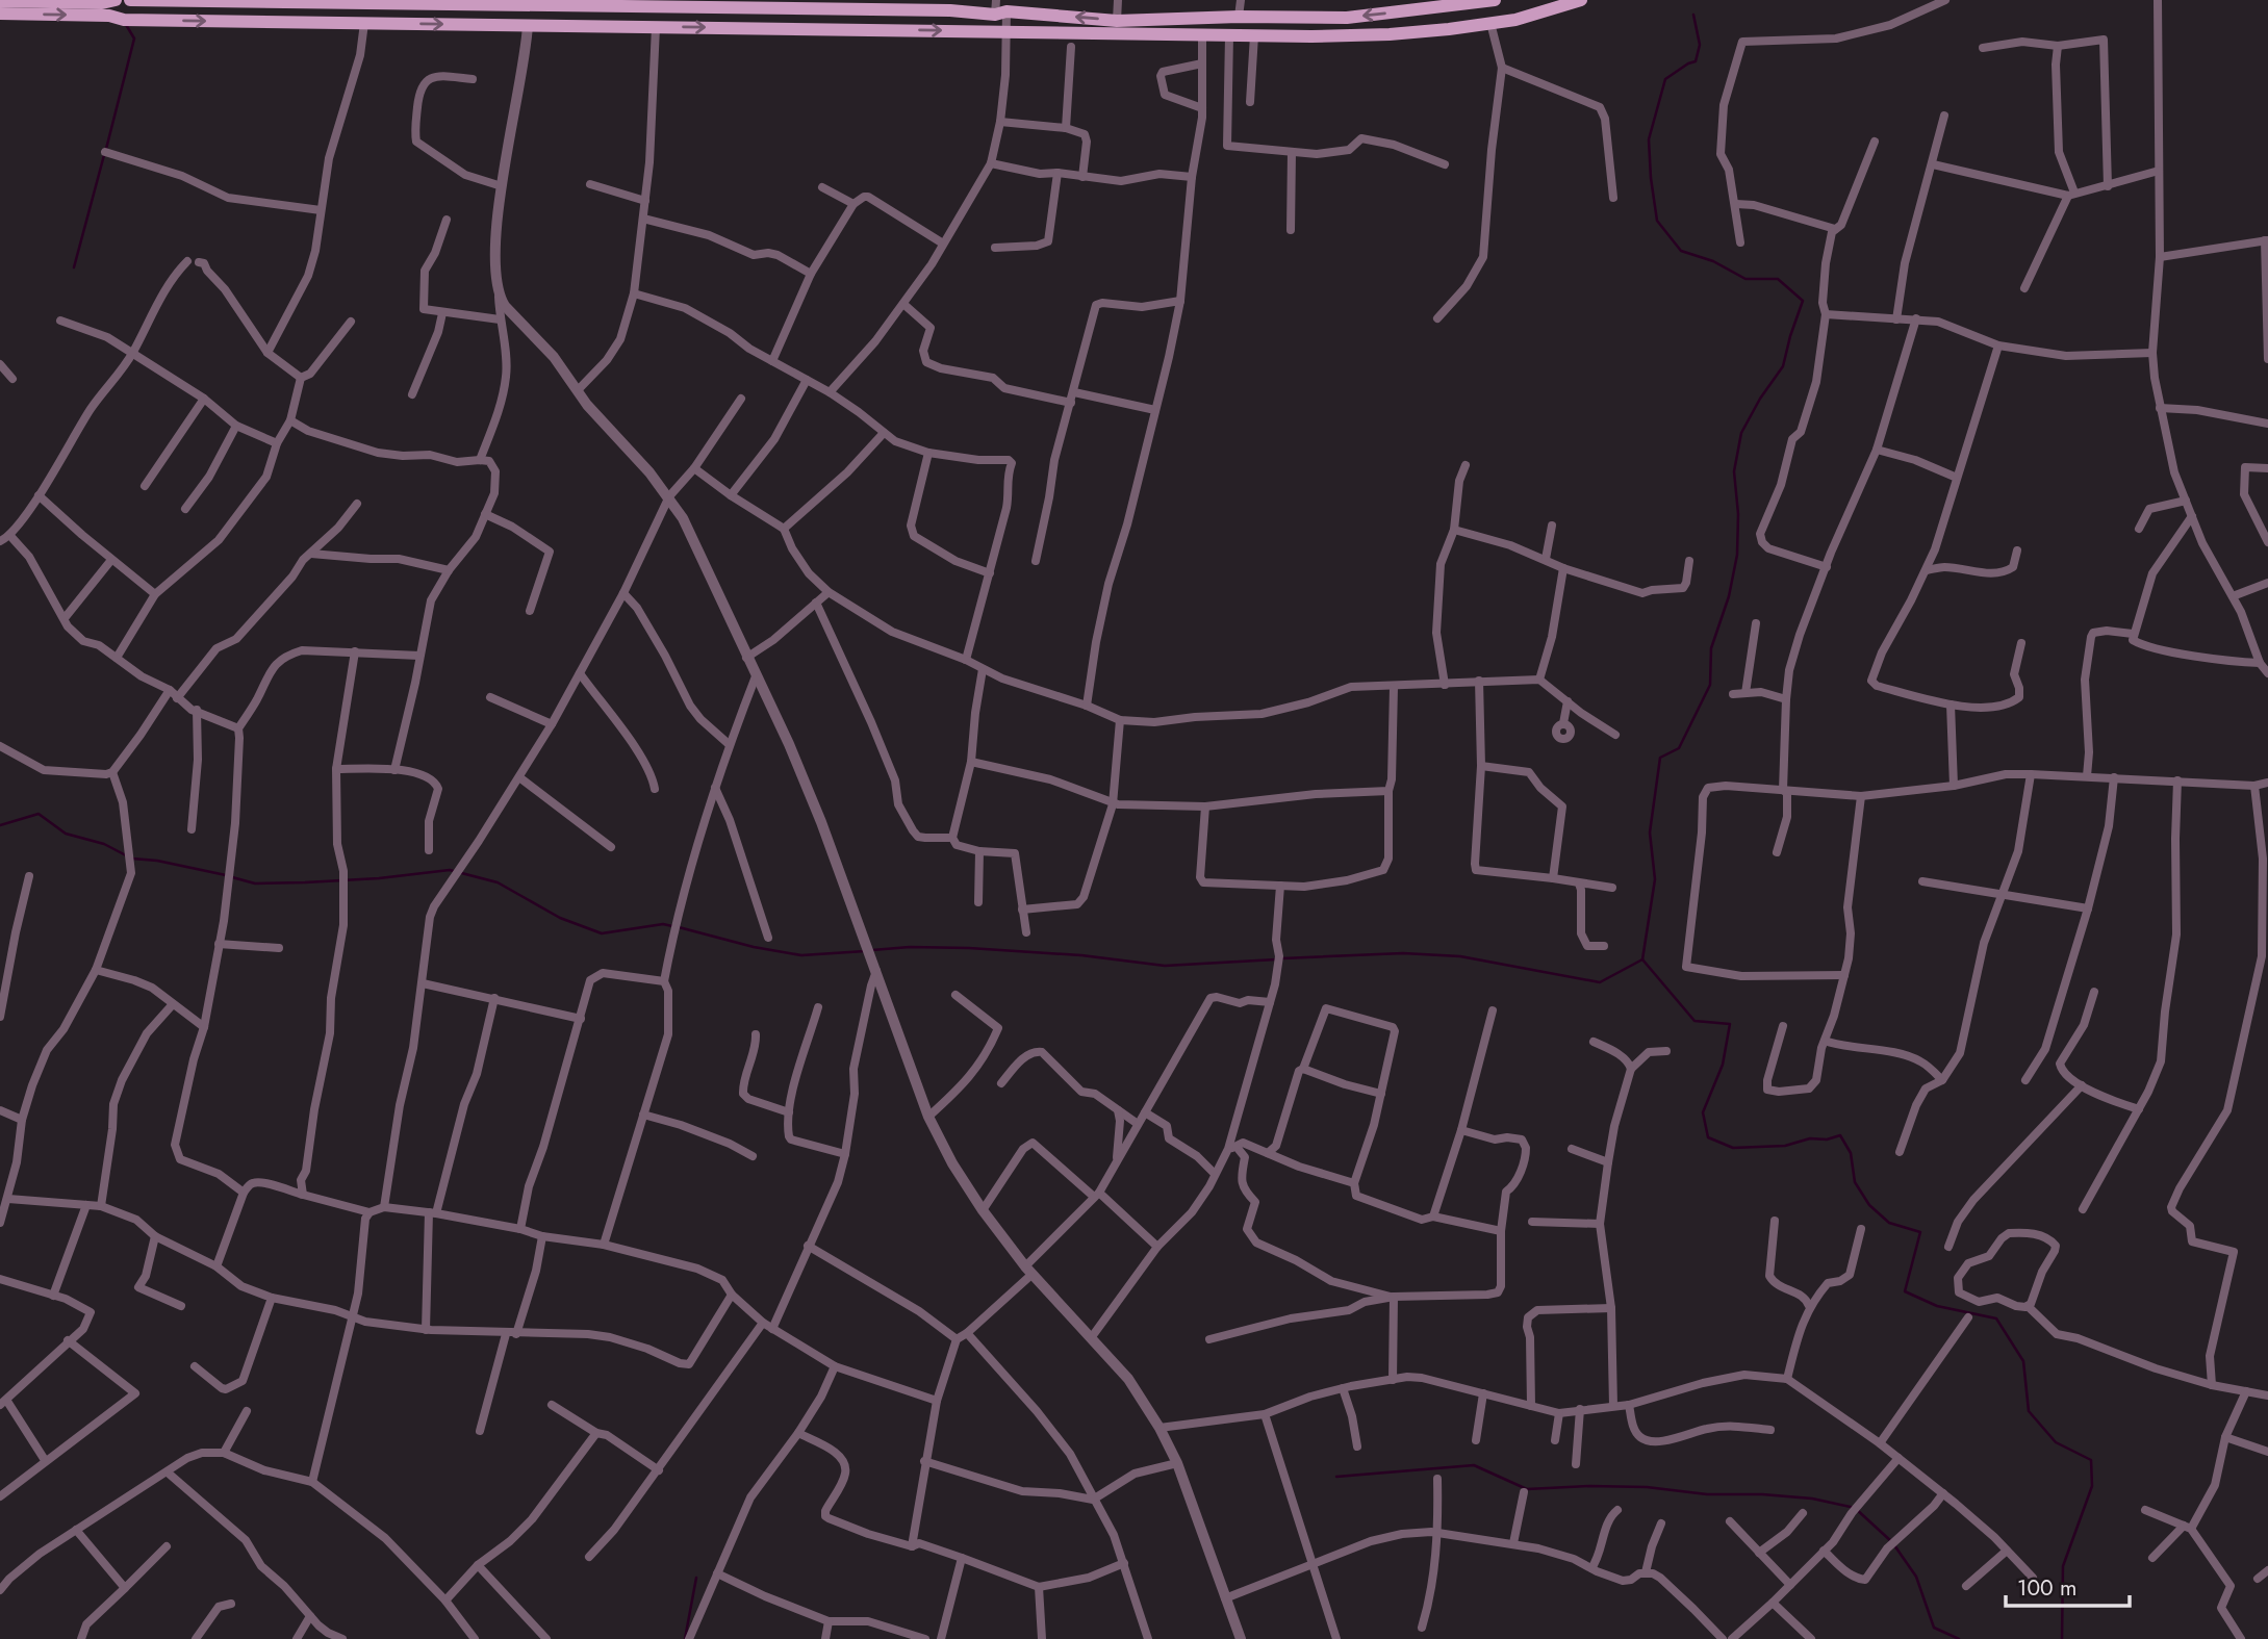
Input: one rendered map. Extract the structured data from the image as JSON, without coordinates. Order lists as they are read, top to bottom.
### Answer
{
  "scale_bar": "100 m"
}
